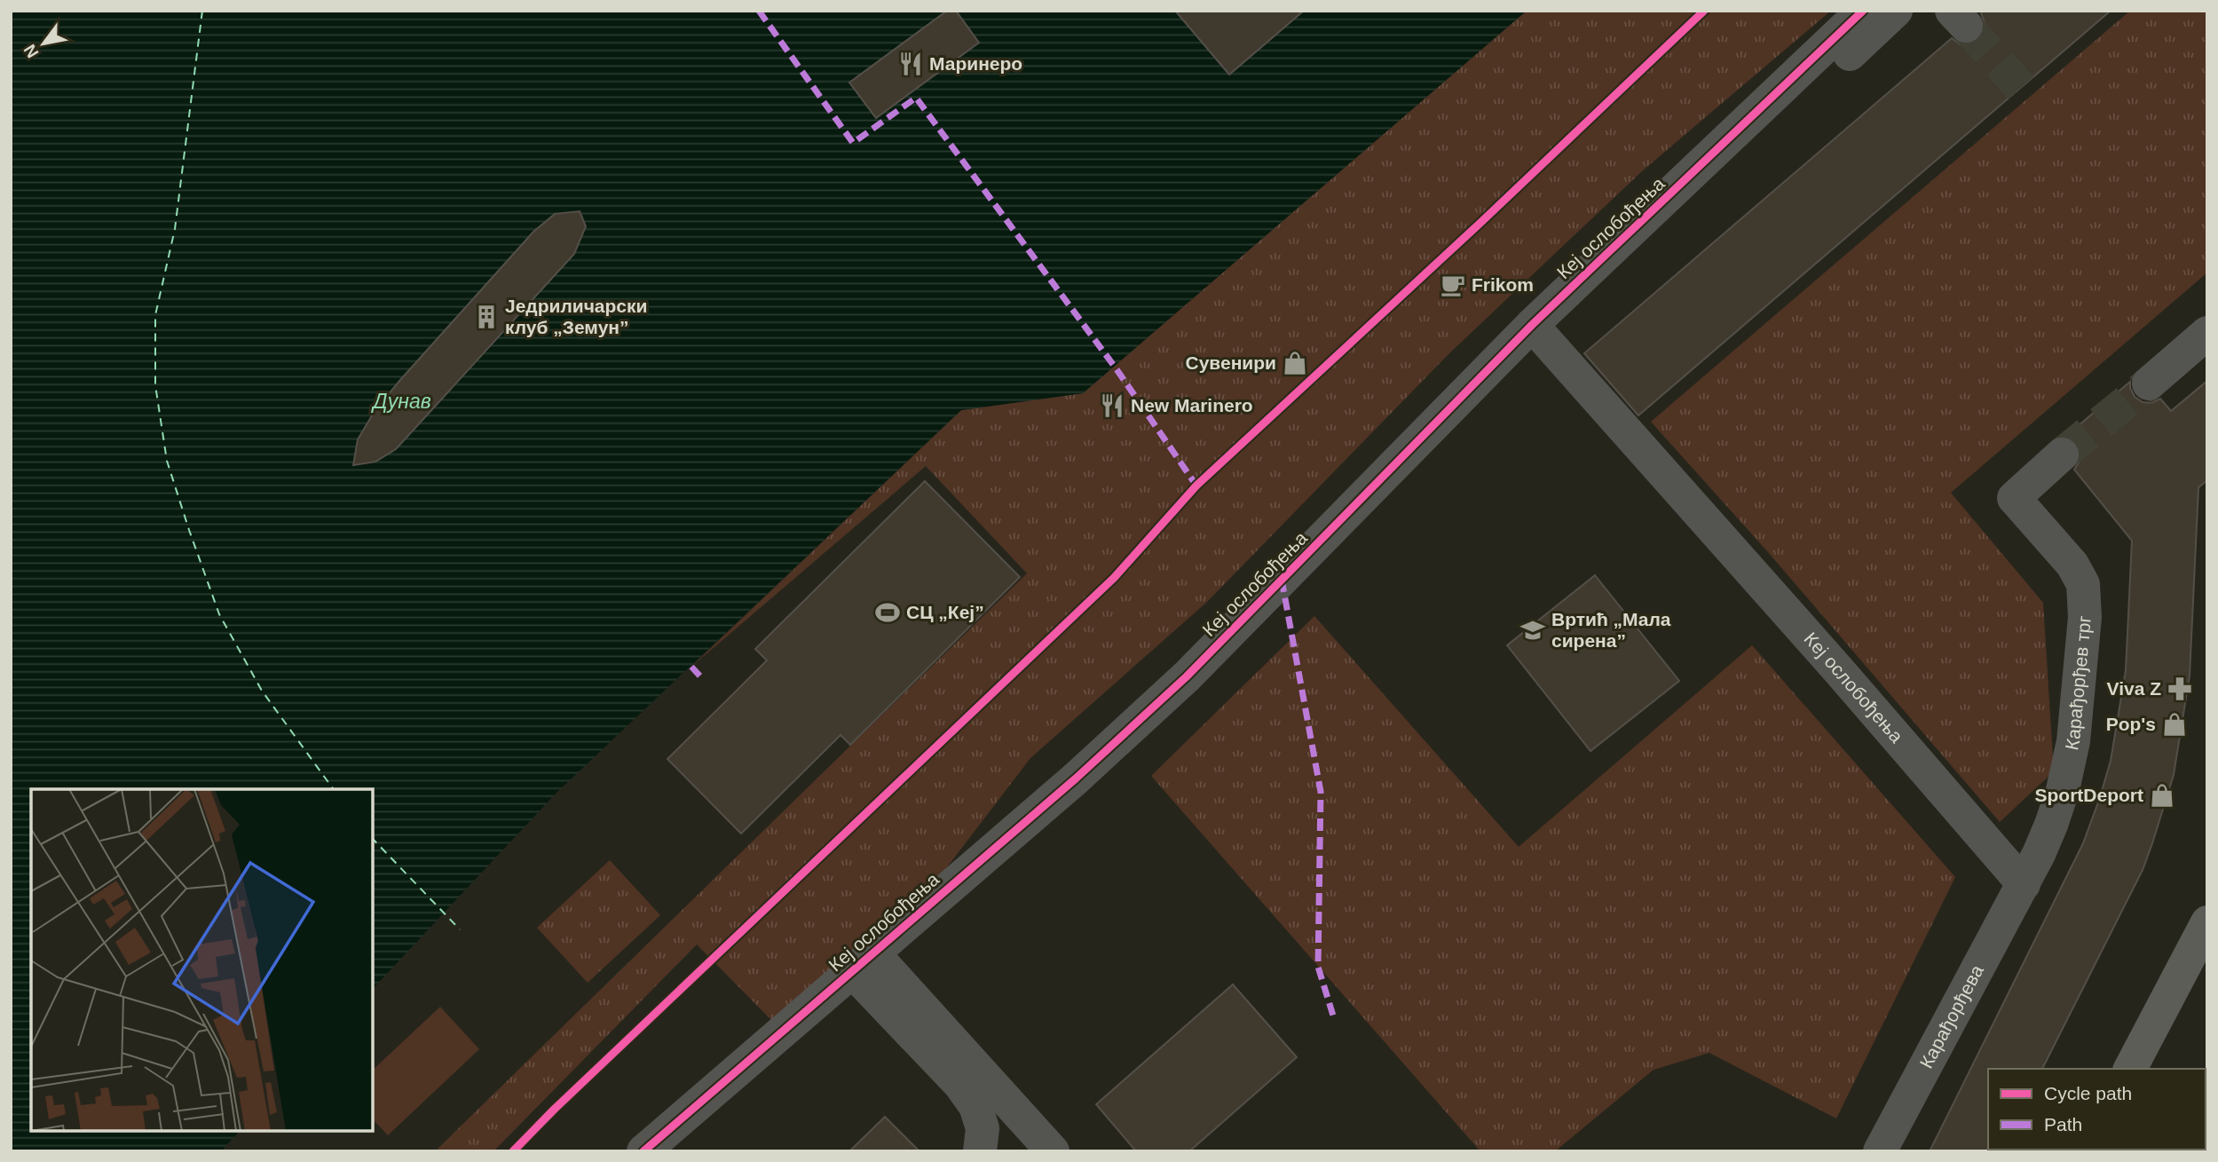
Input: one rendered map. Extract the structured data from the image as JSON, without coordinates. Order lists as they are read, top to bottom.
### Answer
{
  "streets": {
    "street": ["Кеј ослобођења", "Карађорђев трг", "Карађорђева"]
  },
  "crossings": [
    ["Кеј ослобођења", "Карађорђев трг"],
    ["Кеј ослобођења", "Карађорђева"],
    ["Карађорђев трг", "Карађорђева"]
  ],
  "water": ["Дунав"],
  "places": {
    "restaurant": ["Маринеро", "New Marinero"],
    "cafe": ["Frikom"],
    "building": ["Једриличарски клуб „Земун”"],
    "shop": ["Сувенири", "Pop's", "SportDeport"],
    "sports": ["СЦ „Кеј”"],
    "school or university": ["Вртић „Мала сирена”"],
    "pharmacy": ["Viva Z"]
  },
  "legend": ["Cycle path", "Path"],
  "north": "bottom left"
}
